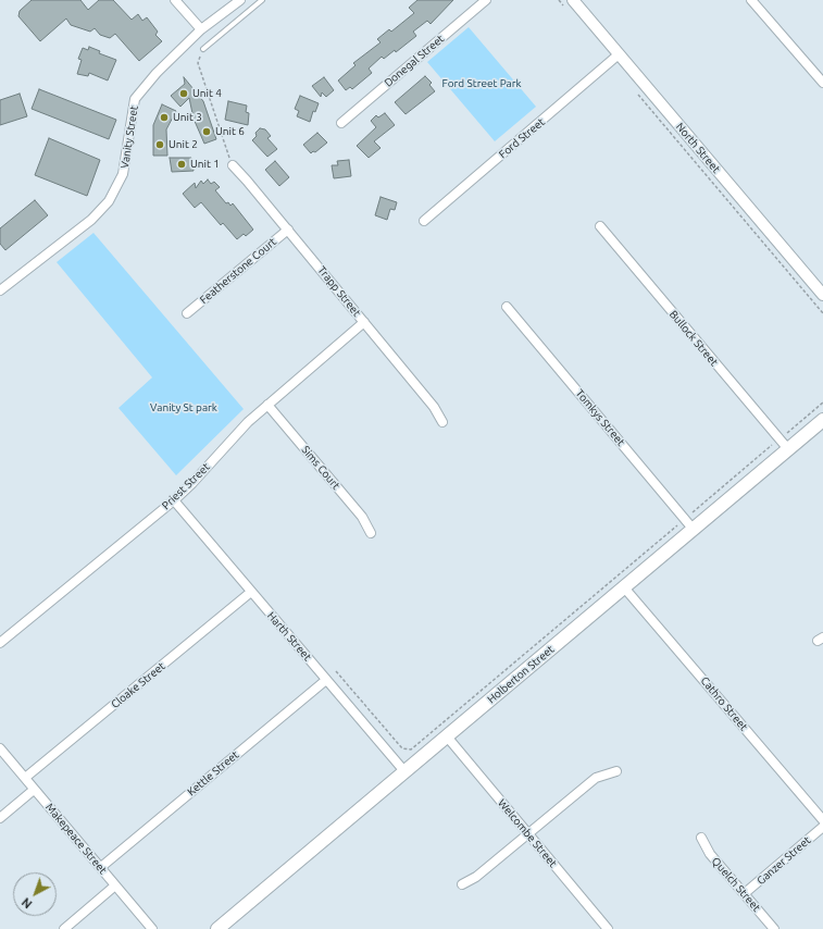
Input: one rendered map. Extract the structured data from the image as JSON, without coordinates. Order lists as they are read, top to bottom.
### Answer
{
  "streets": {
    "main road": ["Holberton Street"],
    "street": [
      "Donegal Street",
      "Vanity Street",
      "Ford Street",
      "North Street",
      "Featherstone Court",
      "Trapp Street",
      "Bullock Street",
      "Tomkys Street",
      "Sims Court",
      "Priest Street",
      "Harth Street",
      "Cloake Street",
      "Cathro Street",
      "Kettle Street",
      "Welcombe Street",
      "Makepeace Street",
      "Ganzer Street",
      "Quelch Street"
    ]
  },
  "crossings": [
    ["Ford Street", "North Street"],
    ["Featherstone Court", "Trapp Street"],
    ["Trapp Street", "Priest Street"],
    ["Bullock Street", "Holberton Street"],
    ["Tomkys Street", "Holberton Street"],
    ["Sims Court", "Priest Street"],
    ["Priest Street", "Harth Street"],
    ["Harth Street", "Holberton Street"],
    ["Harth Street", "Cloake Street"],
    ["Harth Street", "Kettle Street"],
    ["Holberton Street", "Cathro Street"],
    ["Holberton Street", "Welcombe Street"],
    ["Cloake Street", "Makepeace Street"],
    ["Kettle Street", "Makepeace Street"],
    ["Ganzer Street", "Quelch Street"]
  ],
  "parks": ["Ford Street Park", "Vanity St park"],
  "places": [
    "Unit 4",
    "Unit 3",
    "Unit 6",
    "Unit 2",
    "Unit 1"
  ],
  "north": "bottom left"
}
